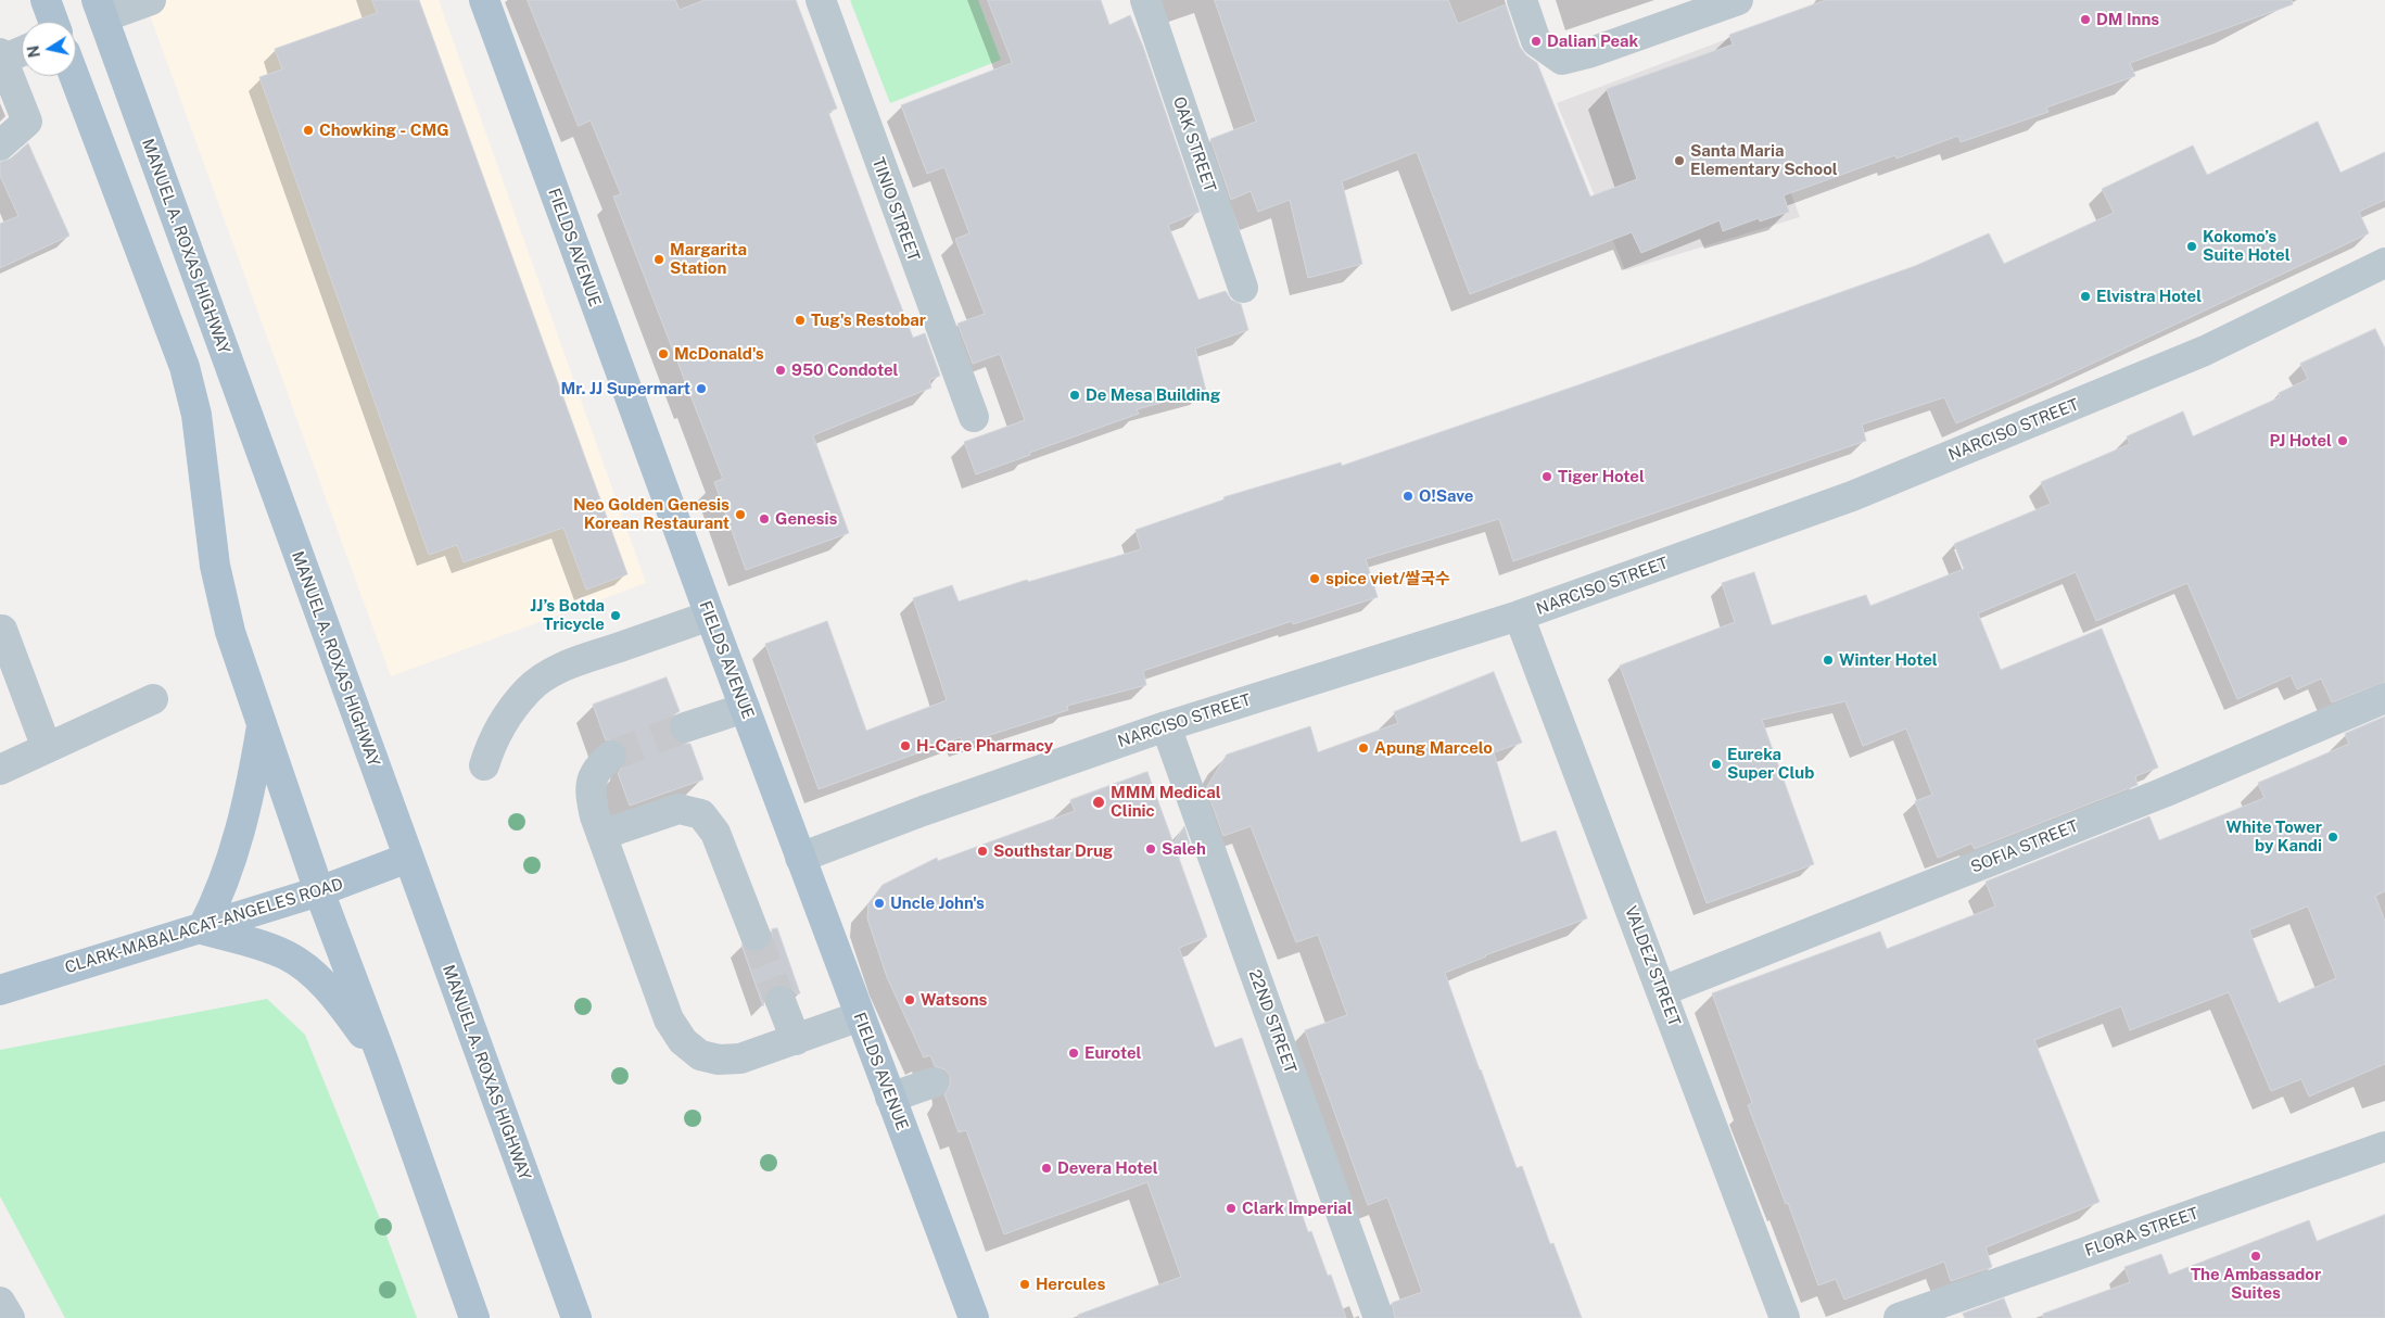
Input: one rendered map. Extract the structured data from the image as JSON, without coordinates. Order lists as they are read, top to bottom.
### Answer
{
  "streets": {
    "main road": ["MANUEL A. ROXAS HIGHWAY", "FIELDS AVENUE", "CLARK-MABALACAT-ANGELES ROAD"],
    "street": [
      "OAK STREET",
      "TINIO STREET",
      "NARCISO STREET",
      "SOFIA STREET",
      "VALDEZ STREET",
      "22ND STREET",
      "FLORA STREET"
    ]
  },
  "crossings": [
    ["MANUEL A. ROXAS HIGHWAY", "CLARK-MABALACAT-ANGELES ROAD"],
    ["FIELDS AVENUE", "NARCISO STREET"],
    ["NARCISO STREET", "VALDEZ STREET"],
    ["NARCISO STREET", "22ND STREET"],
    ["SOFIA STREET", "VALDEZ STREET"]
  ],
  "places": [
    "DM Inns",
    "Dalian Peak",
    "Chowking - CMG",
    "Santa Maria Elementary School",
    "Kokomo’s Suite Hotel",
    "Margarita Station",
    "Elvistra Hotel",
    "Tug's Restobar",
    "McDonald's",
    "950 Condotel",
    "Mr. JJ Supermart",
    "De Mesa Building",
    "PJ Hotel",
    "Tiger Hotel",
    "O!Save",
    "Neo Golden Genesis Korean Restaurant",
    "Genesis",
    "spice viet/쌀국수",
    "JJ’s Botda Tricycle",
    "Winter Hotel",
    "H-Care Pharmacy",
    "Apung Marcelo",
    "Eureka Super Club",
    "MMM Medical Clinic",
    "White Tower by Kandi",
    "Saleh",
    "Southstar Drug",
    "Uncle John's",
    "Watsons",
    "Eurotel",
    "Devera Hotel",
    "Clark Imperial",
    "The Ambassador Suites",
    "Hercules"
  ],
  "north": "left"
}
